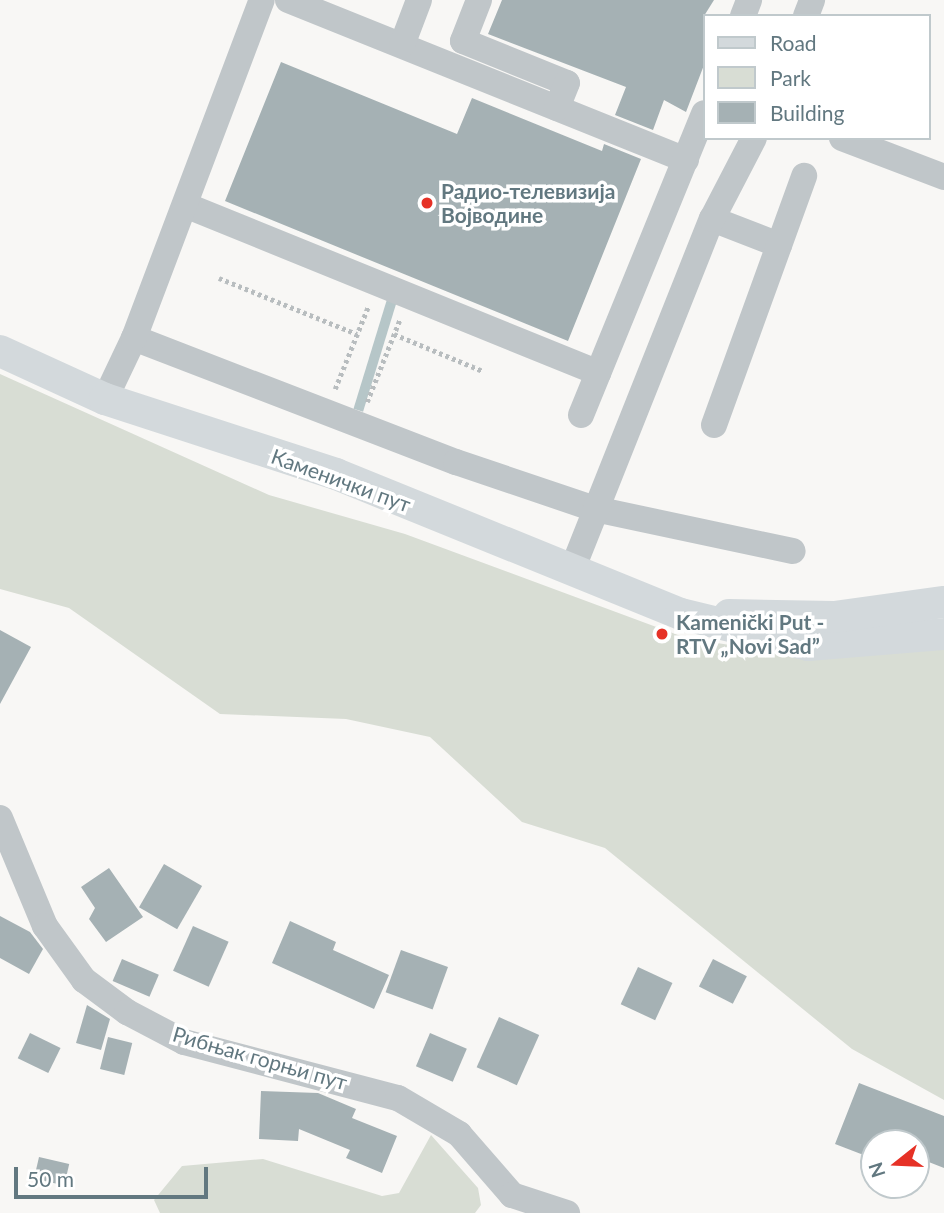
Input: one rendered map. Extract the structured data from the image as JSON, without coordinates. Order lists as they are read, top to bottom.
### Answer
{
  "streets": {
    "main road": ["Каменички пут"],
    "street": ["Рибњак горњи пут"]
  },
  "places": ["Радио-телевизија Војводине", "Kamenički Put - RTV „Novi Sad”"],
  "legend": ["Road", "Park", "Building"],
  "scale_bar": "50 m",
  "north": "left"
}
